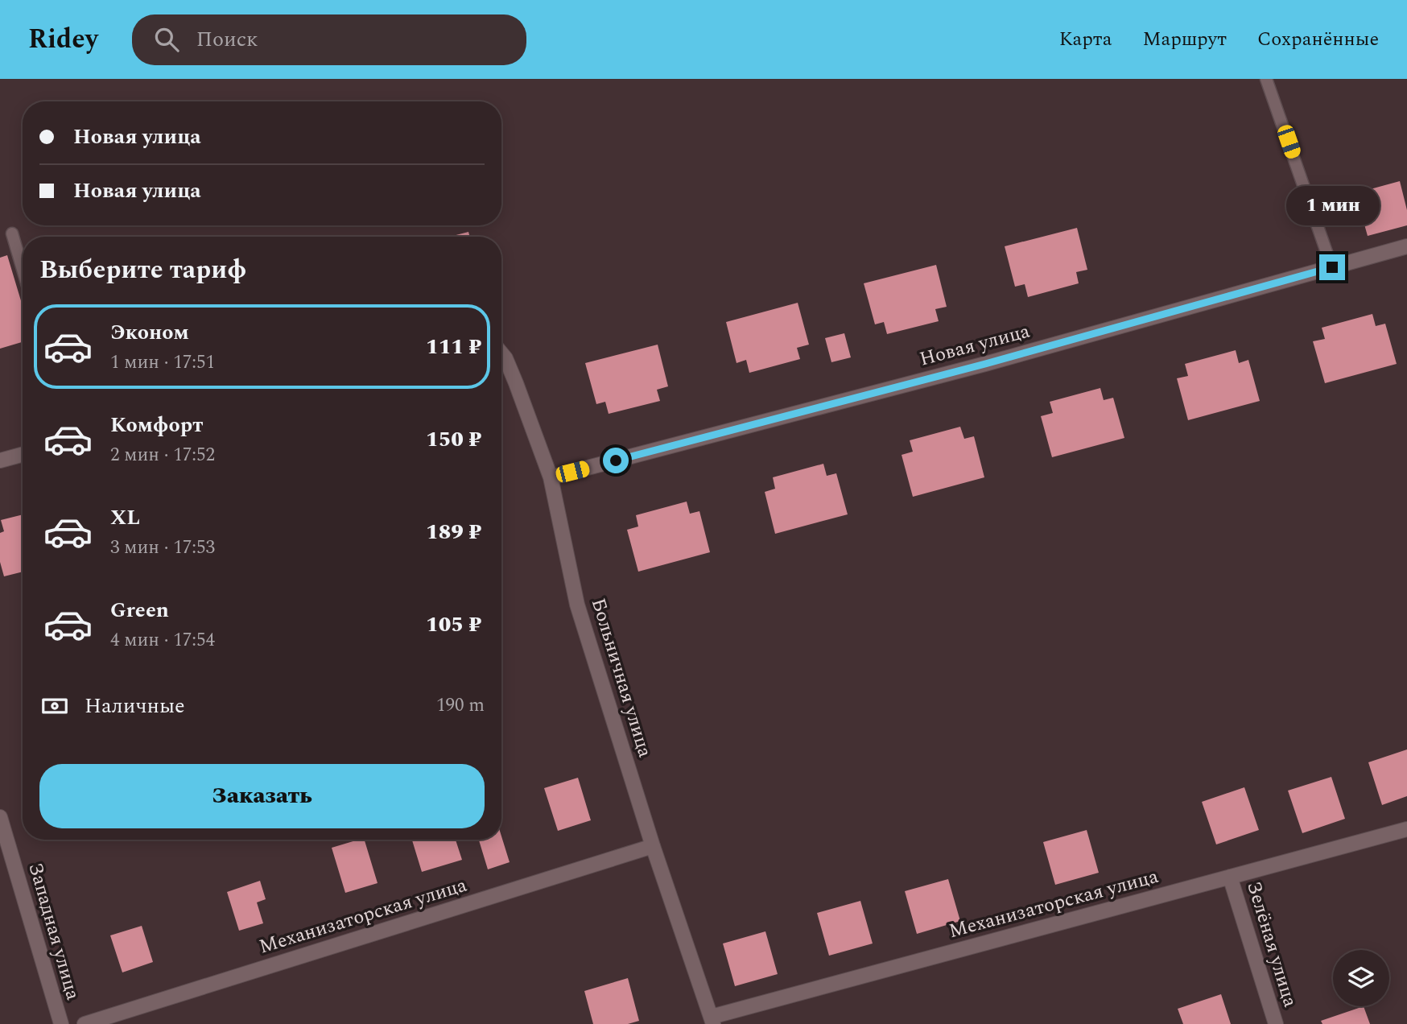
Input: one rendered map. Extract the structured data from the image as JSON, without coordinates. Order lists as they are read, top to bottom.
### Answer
{
  "streets": {
    "street": [
      "Новая улица",
      "Больничная улица",
      "Механизаторская улица",
      "Западная улица",
      "Зелёная улица"
    ]
  },
  "crossings": [
    ["Новая улица", "Больничная улица"],
    ["Больничная улица", "Механизаторская улица"],
    ["Механизаторская улица", "Зелёная улица"]
  ],
  "page": {
    "header": "Ridey",
    "search": "Поиск",
    "nav": ["Карта", "Маршрут", "Сохранённые"],
    "banner": ["Новая улица", "Новая улица"],
    "bubble": "1 мин",
    "heading": "Выберите тариф",
    "list": [
      {
        "name": "Эконом",
        "note": "1 мин · 17:51",
        "value": "111 ₽"
      },
      {
        "name": "Комфорт",
        "note": "2 мин · 17:52",
        "value": "150 ₽"
      },
      {
        "name": "XL",
        "note": "3 мин · 17:53",
        "value": "189 ₽"
      },
      {
        "name": "Green",
        "note": "4 мин · 17:54",
        "value": "105 ₽"
      }
    ],
    "pay": ["Наличные", "190 m"],
    "buttons": "Заказать"
  }
}
